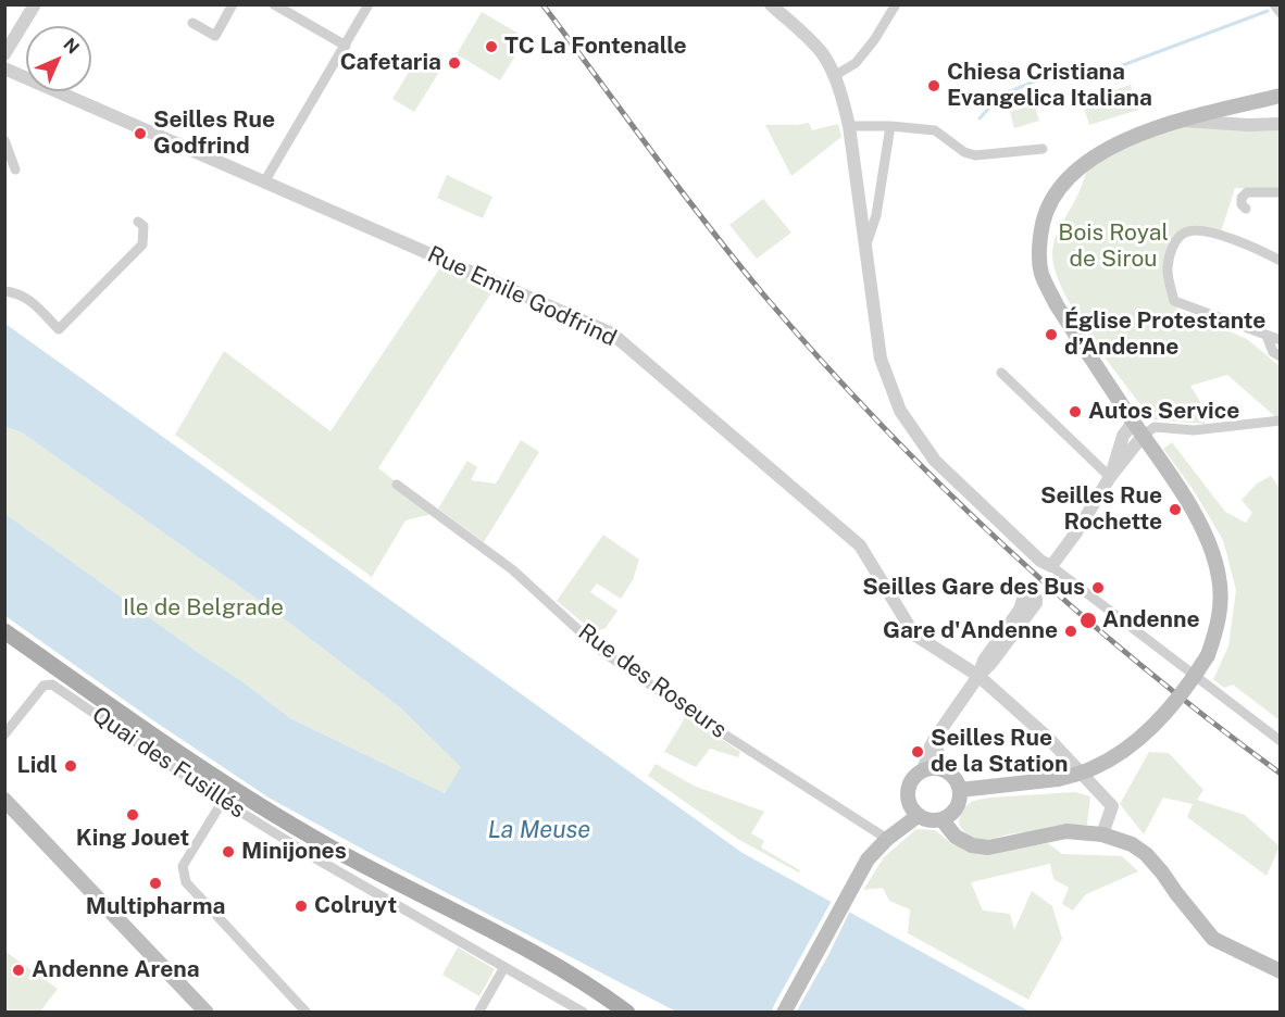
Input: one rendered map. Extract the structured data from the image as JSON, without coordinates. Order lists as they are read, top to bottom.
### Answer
{
  "streets": {
    "street": ["Rue Emile Godfrind", "Rue des Roseurs", "Quai des Fusillés"]
  },
  "water": ["La Meuse"],
  "parks": ["Bois Royal de Sirou", "Ile de Belgrade"],
  "places": [
    "TC La Fontenalle",
    "Cafetaria",
    "Chiesa Cristiana Evangelica Italiana",
    "Seilles Rue Godfrind",
    "Église Protestante d’Andenne",
    "Autos Service",
    "Seilles Rue Rochette",
    "Seilles Gare des Bus",
    "Andenne",
    "Gare d'Andenne",
    "Seilles Rue de la Station",
    "Lidl",
    "King Jouet",
    "Minijones",
    "Multipharma",
    "Colruyt",
    "Andenne Arena"
  ],
  "north": "top right"
}
